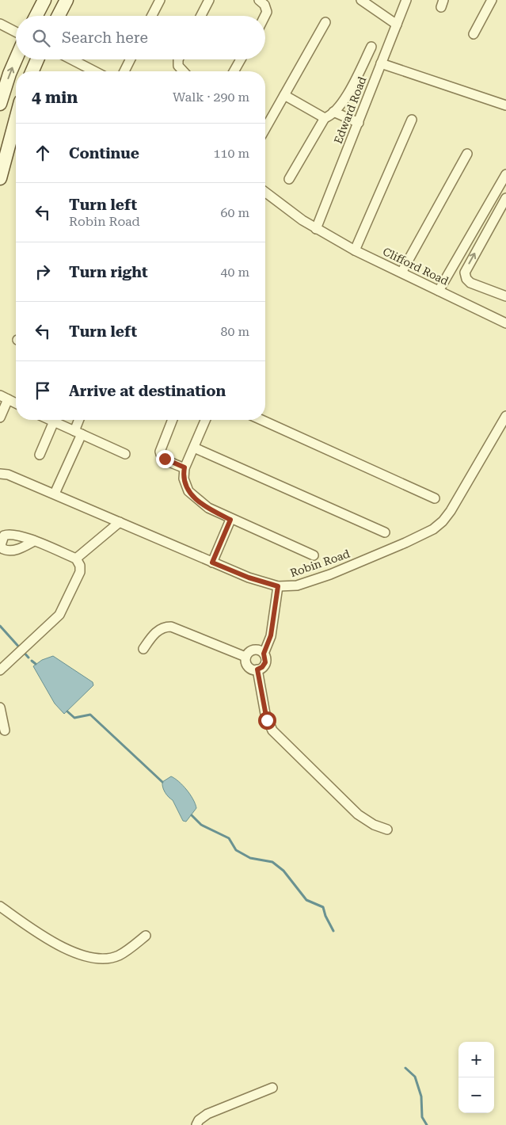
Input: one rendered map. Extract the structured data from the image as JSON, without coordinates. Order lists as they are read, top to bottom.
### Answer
{
  "streets": {
    "street": ["Edward Road", "Clifford Road", "Robin Road"]
  },
  "crossings": [
    ["Edward Road", "Clifford Road"]
  ],
  "page": {
    "search": "Search here",
    "heading": ["4 min", "Walk · 290 m"],
    "list": [
      ["Continue", "110 m"],
      ["Turn left", "Robin Road", "60 m"],
      ["Turn right", "40 m"],
      ["Turn left", "80 m"],
      "Arrive at destination"
    ],
    "map_buttons": ["+", "−"]
  }
}
